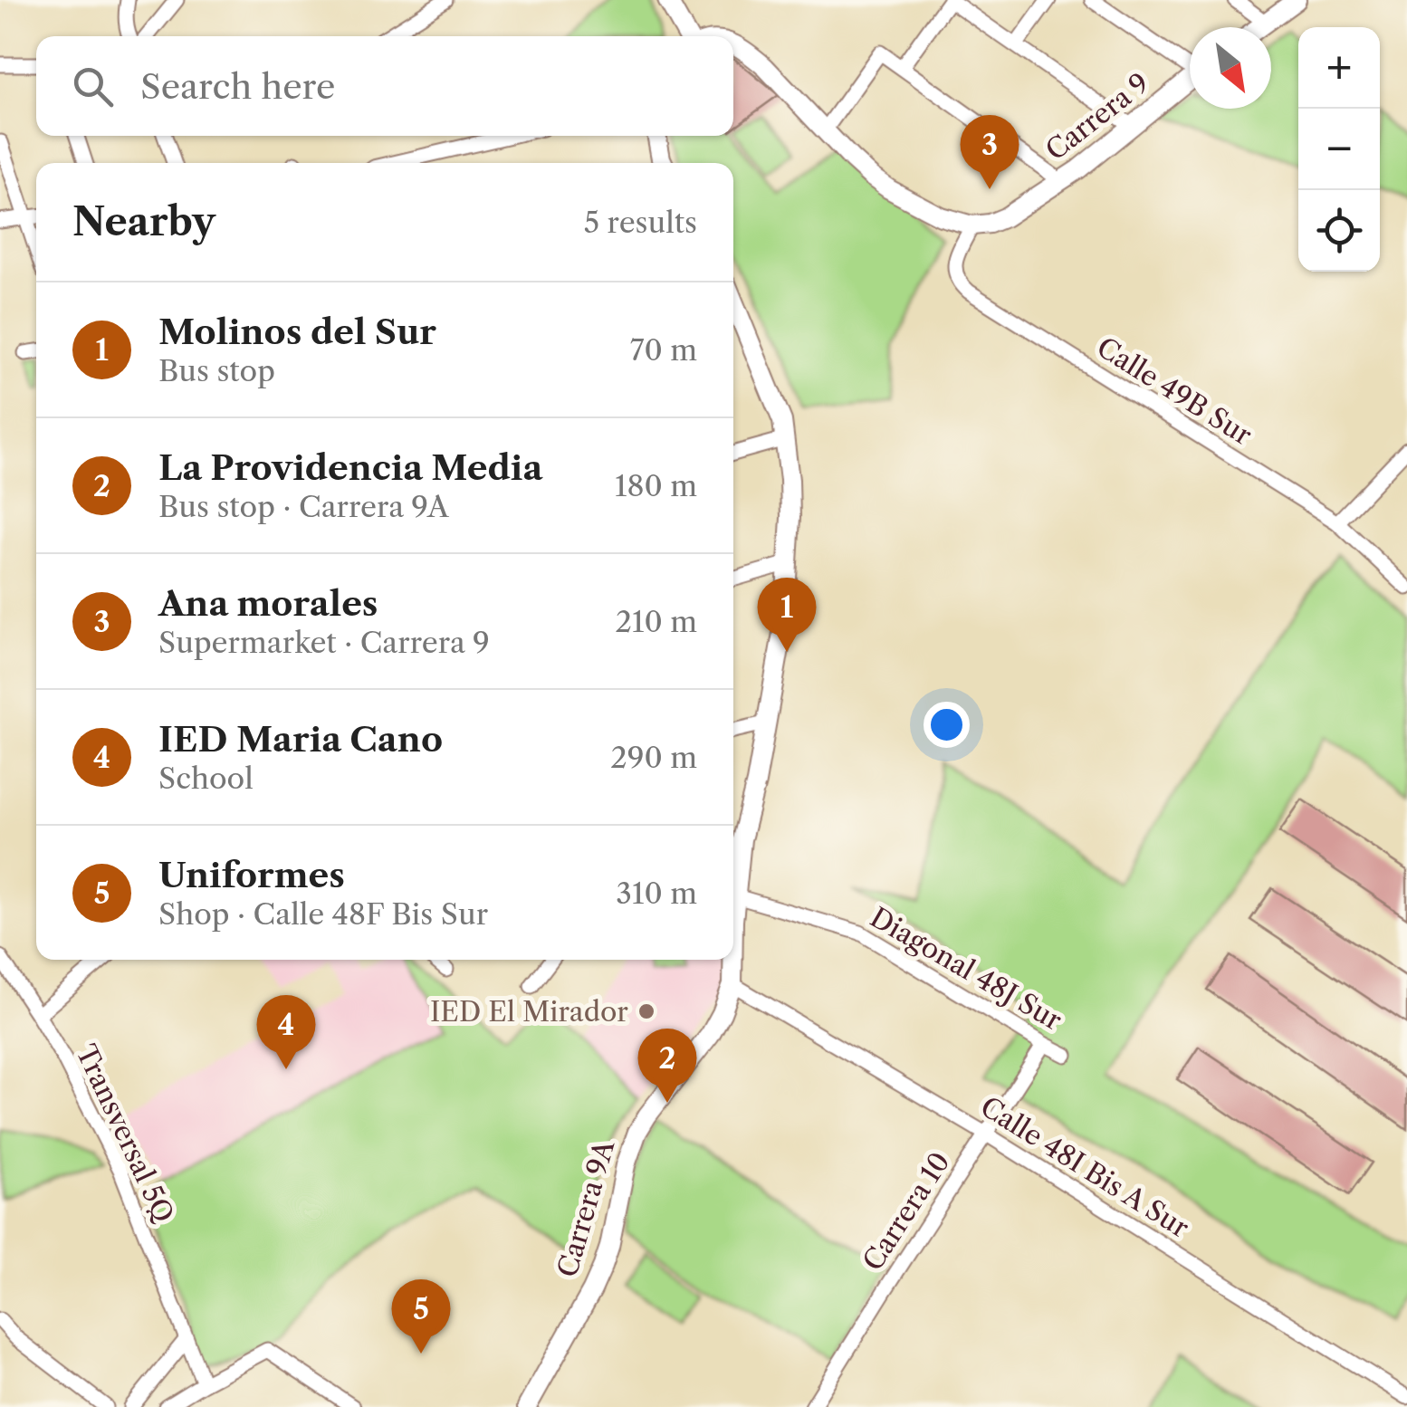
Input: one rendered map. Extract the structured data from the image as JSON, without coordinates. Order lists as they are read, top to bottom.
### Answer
{
  "streets": {
    "street": [
      "Carrera 9",
      "Calle 49B Sur",
      "Diagonal 48J Sur",
      "Transversal 5Q",
      "Calle 48I Bis A Sur",
      "Carrera 9A",
      "Carrera 10"
    ]
  },
  "crossings": [
    ["Carrera 9", "Calle 49B Sur"],
    ["Diagonal 48J Sur", "Carrera 10"],
    ["Calle 48I Bis A Sur", "Carrera 9A"],
    ["Calle 48I Bis A Sur", "Carrera 10"]
  ],
  "places": ["IED El Mirador"],
  "north": "bottom right",
  "page": {
    "map_buttons": ["+", "−"],
    "search": "Search here",
    "pins": [
      "3",
      "1",
      "4",
      "2",
      "5"
    ],
    "heading": ["Nearby", "5 results"],
    "list": [
      {
        "mark": "1",
        "name": "Molinos del Sur",
        "note": "Bus stop",
        "value": "70 m"
      },
      {
        "mark": "2",
        "name": "La Providencia Media",
        "note": "Bus stop · Carrera 9A",
        "value": "180 m"
      },
      {
        "mark": "3",
        "name": "Ana morales",
        "note": "Supermarket · Carrera 9",
        "value": "210 m"
      },
      {
        "mark": "4",
        "name": "IED Maria Cano",
        "note": "School",
        "value": "290 m"
      },
      {
        "mark": "5",
        "name": "Uniformes",
        "note": "Shop · Calle 48F Bis Sur",
        "value": "310 m"
      }
    ]
  }
}
